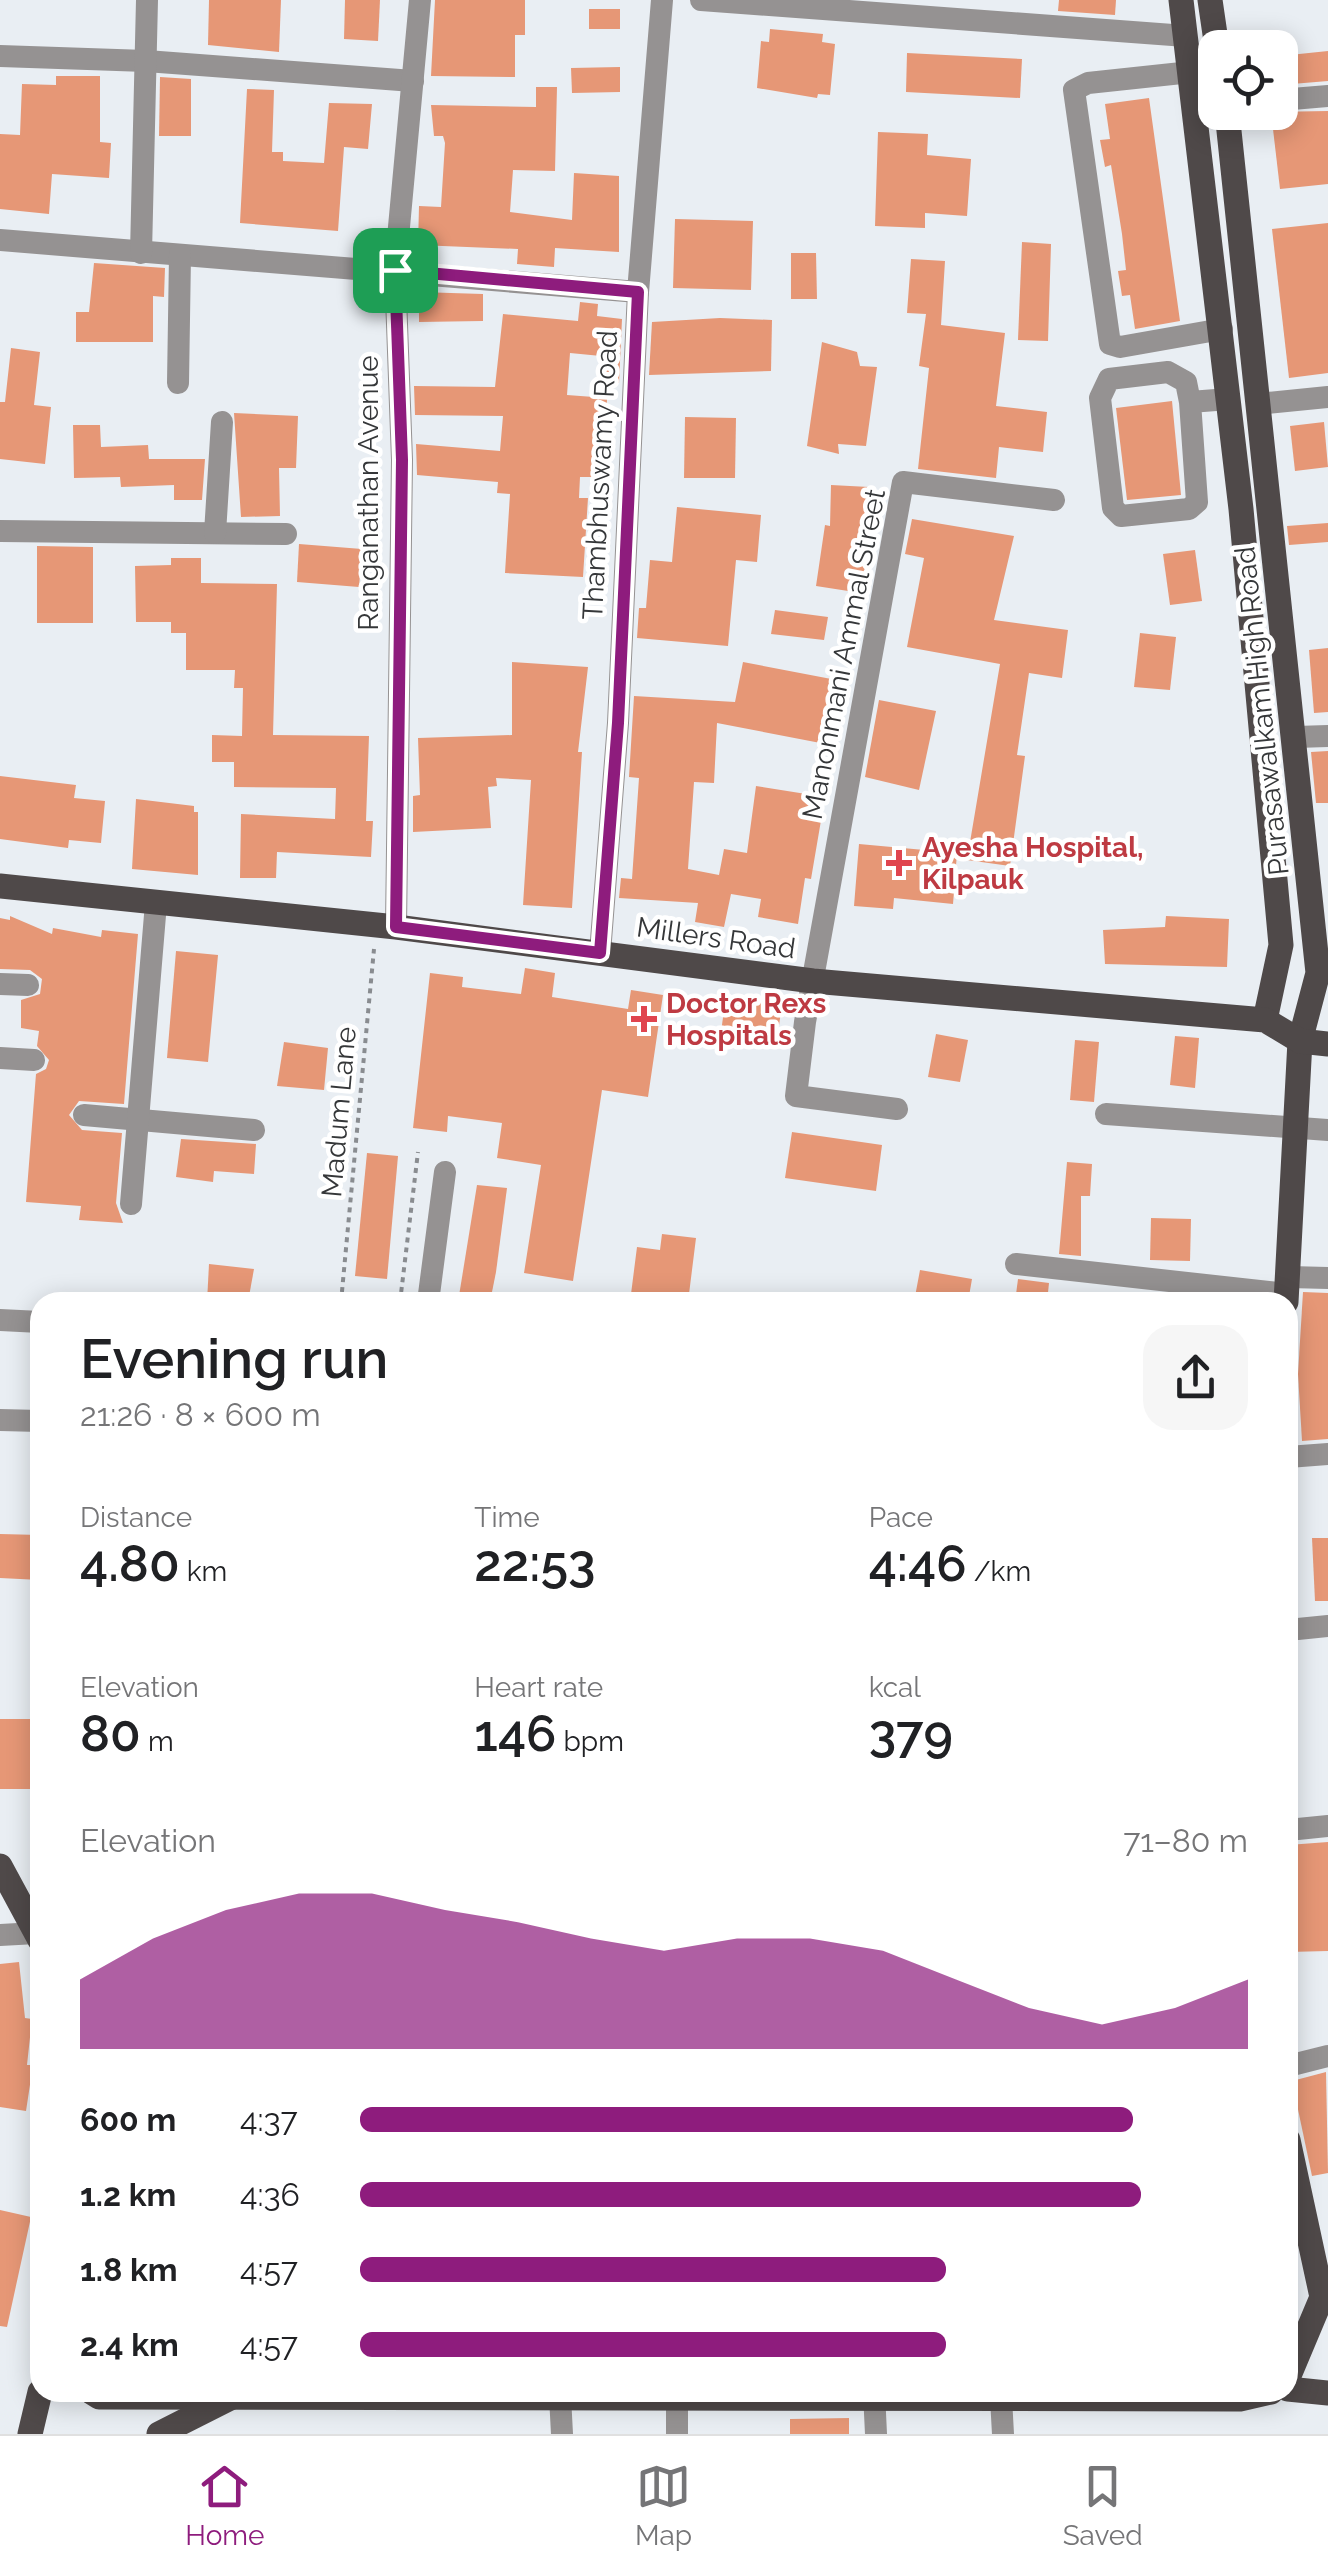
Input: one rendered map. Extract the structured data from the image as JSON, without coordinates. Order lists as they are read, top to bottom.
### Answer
{
  "streets": {
    "main road": ["Purasawalkam High Road", "Millers Road"],
    "street": ["Thambhuswamy Road", "Ranganathan Avenue", "Manonmani Ammal Street"],
    "path": ["Madum Lane"]
  },
  "crossings": [
    ["Thambhuswamy Road", "Millers Road"],
    ["Ranganathan Avenue", "Millers Road"],
    ["Ranganathan Avenue", "Madum Lane"],
    ["Manonmani Ammal Street", "Millers Road"],
    ["Purasawalkam High Road", "Millers Road"],
    ["Millers Road", "Madum Lane"]
  ],
  "places": {
    "health": ["Ayesha Hospital, Kilpauk", "Doctor Rexs Hospitals"]
  },
  "page": {
    "heading": ["Evening run", "21:26 · 8 × 600 m"],
    "stats": [
      ["Distance", "4.80 km"],
      ["Time", "22:53"],
      ["Pace", "4:46 /km"],
      ["Elevation", "80 m"],
      ["Heart rate", "146 bpm"],
      ["kcal", "379"]
    ],
    "chart": ["Elevation", "71–80 m"],
    "list": [
      {
        "name": "600 m",
        "note": "4:37"
      },
      {
        "name": "1.2 km",
        "note": "4:36"
      },
      {
        "name": "1.8 km",
        "note": "4:57"
      },
      {
        "name": "2.4 km",
        "note": "4:57"
      }
    ],
    "tabs": ["Home", "Map", "Saved"]
  }
}
